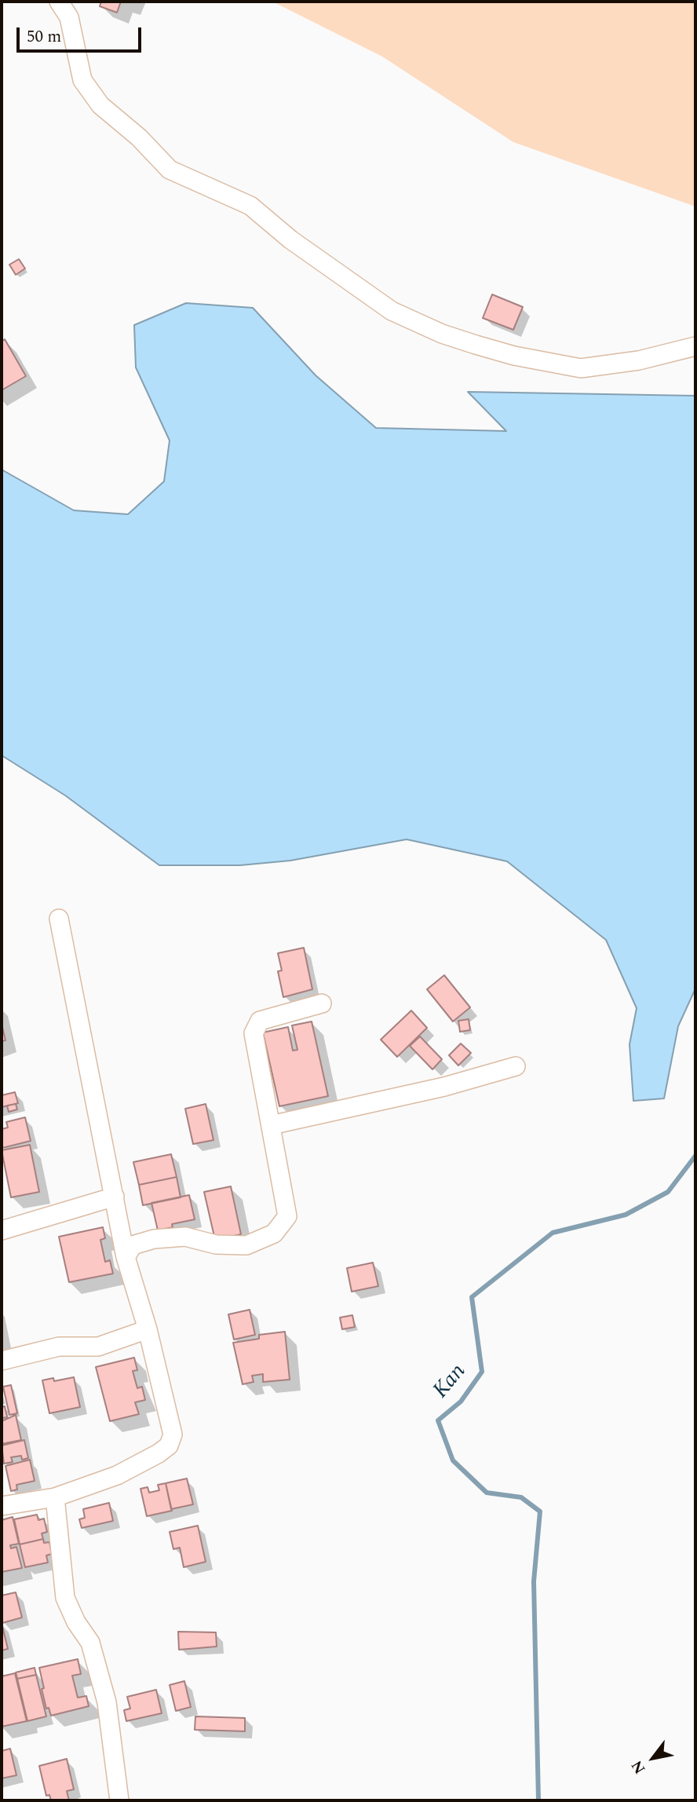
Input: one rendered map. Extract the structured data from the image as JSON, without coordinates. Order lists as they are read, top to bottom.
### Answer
{
  "water": ["Kan"],
  "scale_bar": "50 m",
  "north": "bottom left"
}
